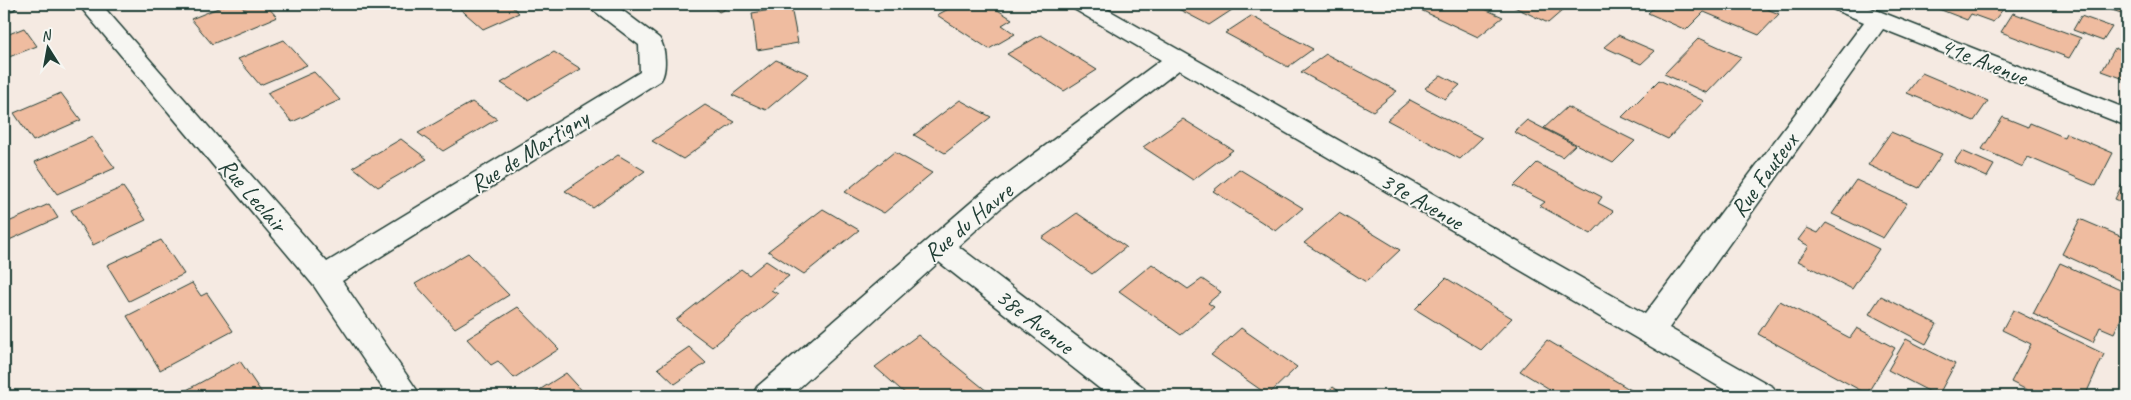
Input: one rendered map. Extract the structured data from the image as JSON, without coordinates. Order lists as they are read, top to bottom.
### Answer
{
  "streets": {
    "street": [
      "41e Avenue",
      "Rue de Martigny",
      "Rue Fauteux",
      "Rue Leclair",
      "39e Avenue",
      "Rue du Havre",
      "38e Avenue"
    ]
  },
  "crossings": [
    ["41e Avenue", "Rue Fauteux"],
    ["Rue de Martigny", "Rue Leclair"],
    ["Rue Fauteux", "39e Avenue"],
    ["39e Avenue", "Rue du Havre"],
    ["Rue du Havre", "38e Avenue"]
  ],
  "north": "top"
}
